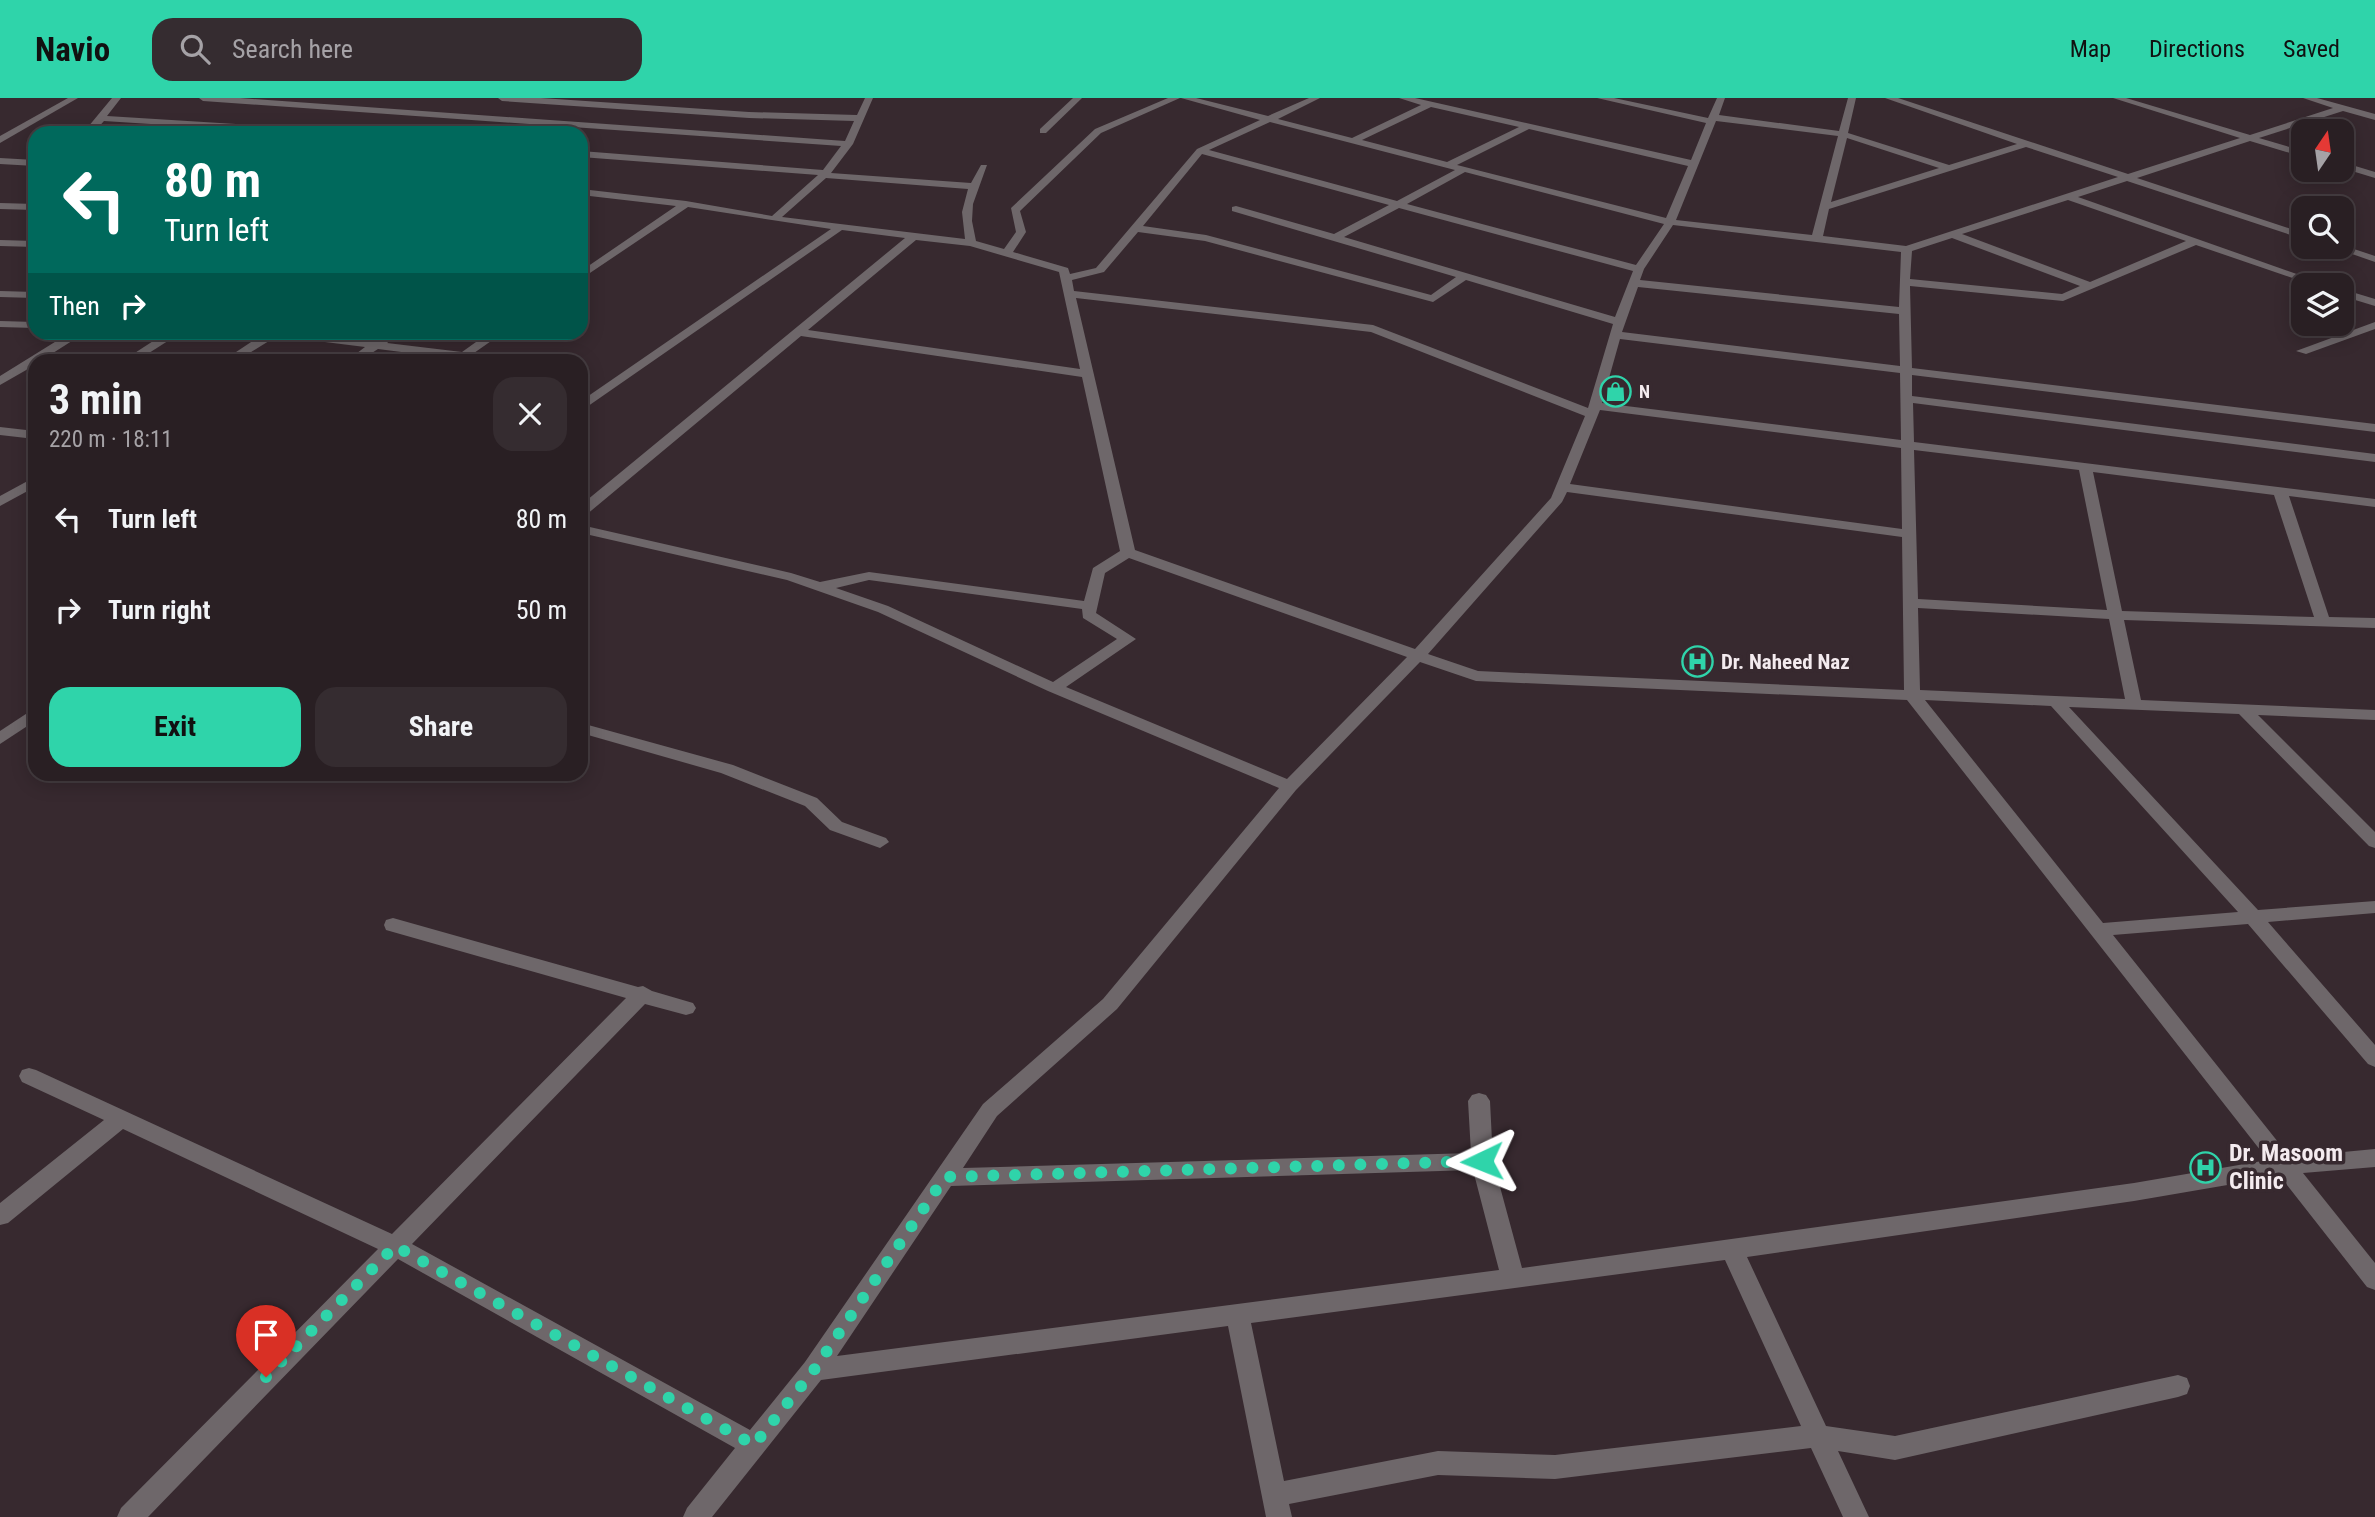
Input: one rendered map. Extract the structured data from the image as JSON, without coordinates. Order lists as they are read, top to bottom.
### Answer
{
  "places": {
    "shop": ["N"],
    "hospital": ["Dr. Naheed Naz", "Dr. Masoom Clinic"]
  },
  "north": "top",
  "page": {
    "header": "Navio",
    "search": "Search here",
    "nav": ["Map", "Directions", "Saved"],
    "turn": ["80 m", "Turn left"],
    "then": "Then",
    "heading": ["3 min", "220 m · 18:11"],
    "list": [
      {
        "name": "Turn left",
        "value": "80 m"
      },
      {
        "name": "Turn right",
        "value": "50 m"
      }
    ],
    "buttons": ["Exit", "Share"]
  }
}
